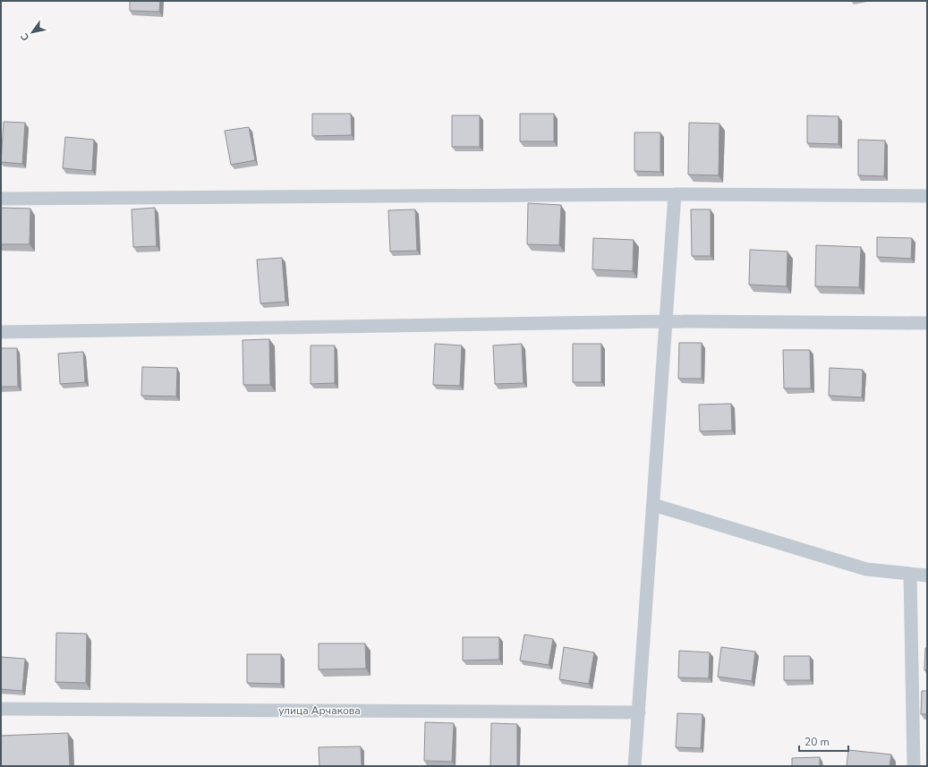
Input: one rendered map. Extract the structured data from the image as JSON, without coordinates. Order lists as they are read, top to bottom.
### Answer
{
  "streets": {
    "street": ["улица Арчакова"]
  },
  "scale_bar": "20 m",
  "north": "bottom left"
}
